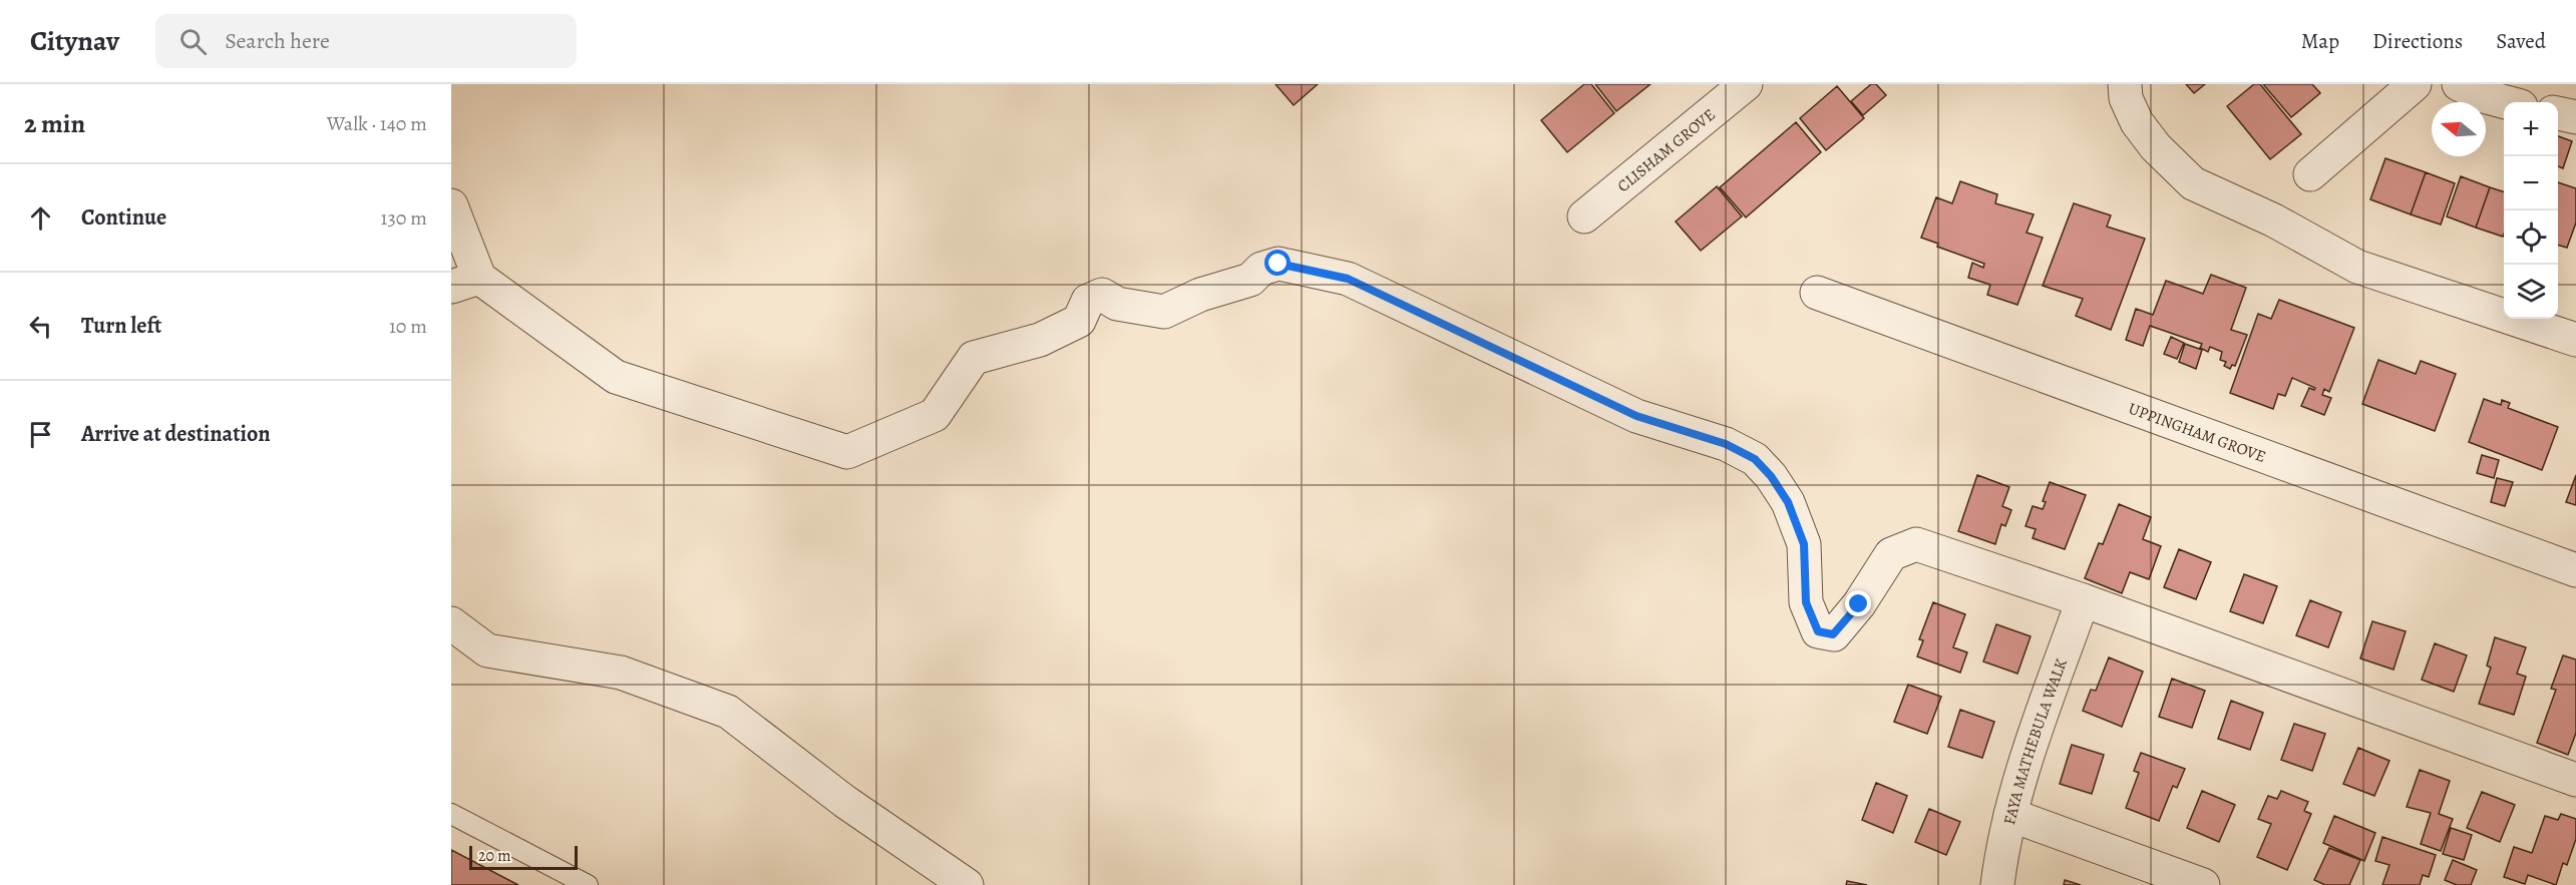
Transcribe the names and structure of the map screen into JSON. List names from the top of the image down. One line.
{"streets":{"street":["CLISHAM GROVE","UPPINGHAM GROVE","FAYA MATHEBULA WALK"]},"scale_bar":"20 m","north":"left","page":{"header":"Citynav","search":"Search here","nav":["Map","Directions","Saved"],"heading":["2 min","Walk · 140 m"],"map_buttons":["+","−"],"list":[["Continue","130 m"],["Turn left","10 m"],"Arrive at destination"],"scale":"20 m"}}
